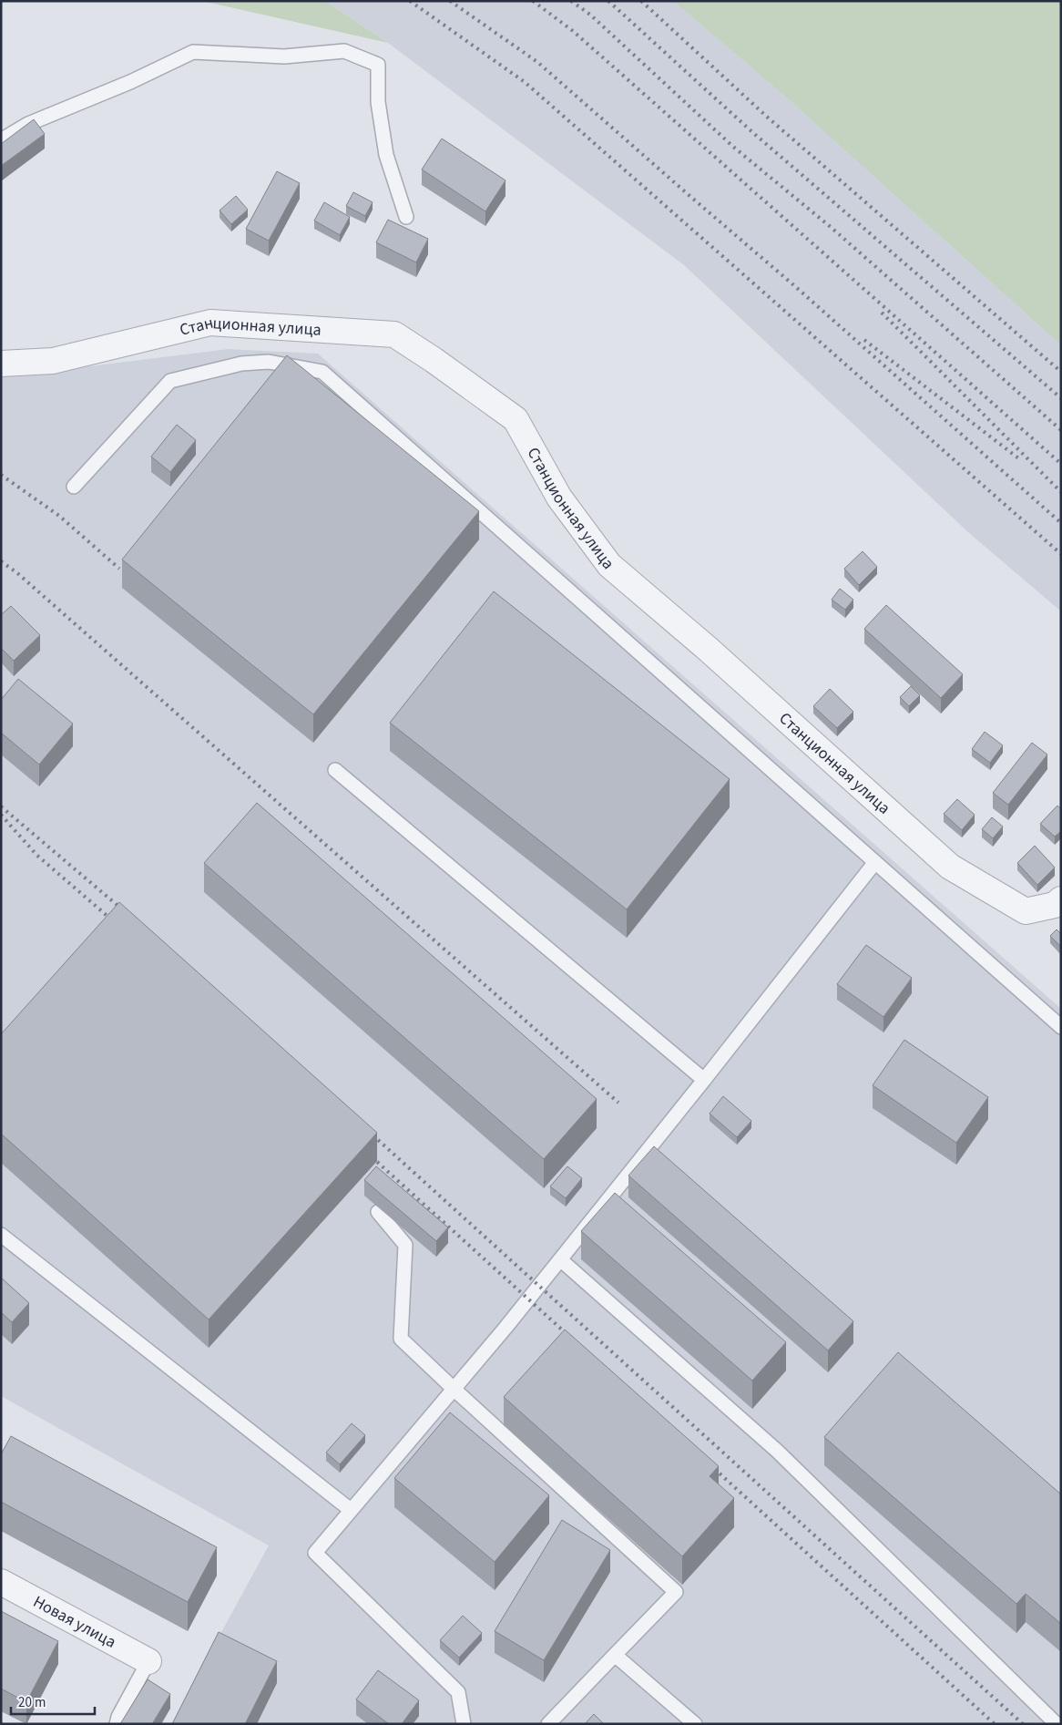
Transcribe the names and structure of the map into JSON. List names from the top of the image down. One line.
{"streets":{"street":["Станционная улица","Новая улица"]},"scale_bar":"20 m"}
